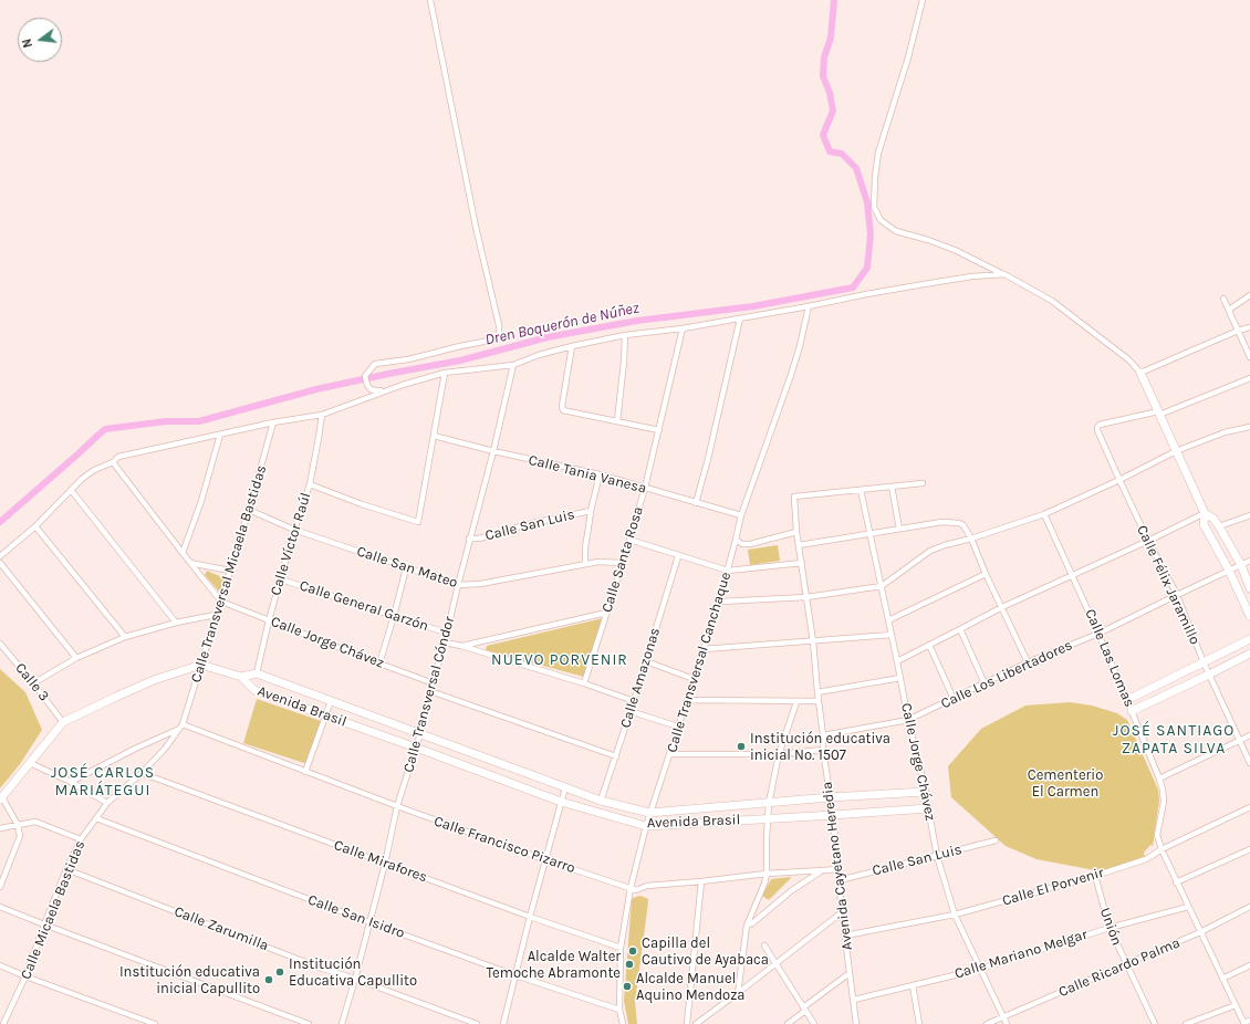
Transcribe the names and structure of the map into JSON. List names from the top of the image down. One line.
{"streets":{"street":["Calle Tania Vanesa","Calle San Luis","Calle Víctor Raúl","Calle Santa Rosa","Calle San Mateo","Calle Transversal Micaela Bastidas","Calle Félix Jaramillo","Calle General Garzón","Calle Jorge Chávez","Calle Las Lomas","Calle Transversal Canchaque","Calle Los Libertadores","Calle Amazonas","Calle 3","Calle Transversal Cóndor","Avenida Brasil","Calle Francisco Pizarro","Calle Mirafores","Avenida Cayetano Heredia","Calle El Porvenir","Calle Micaela Bastidas","Calle San Isidro","Unión","Calle Zarumilla","Calle Mariano Melgar","Calle Ricardo Palma"]},"crossings":[["Calle Tania Vanesa","Calle Santa Rosa"],["Calle Tania Vanesa","Calle Transversal Canchaque"],["Calle Tania Vanesa","Calle Transversal Cóndor"],["Calle San Luis","Calle Jorge Chávez"],["Calle San Luis","Calle Transversal Cóndor"],["Calle San Luis","Avenida Cayetano Heredia"],["Calle Víctor Raúl","Calle San Mateo"],["Calle Víctor Raúl","Calle General Garzón"],["Calle Víctor Raúl","Calle Jorge Chávez"],["Calle Víctor Raúl","Avenida Brasil"],["Calle Santa Rosa","Calle San Mateo"],["Calle Santa Rosa","Calle General Garzón"],["Calle San Mateo","Calle Transversal Micaela Bastidas"],["Calle San Mateo","Calle Transversal Cóndor"],["Calle Transversal Micaela Bastidas","Calle Jorge Chávez"],["Calle Transversal Micaela Bastidas","Calle Francisco Pizarro"],["Calle Transversal Micaela Bastidas","Calle Micaela Bastidas"],["Calle Félix Jaramillo","Calle Los Libertadores"],["Calle General Garzón","Calle Amazonas"],["Calle General Garzón","Calle Transversal Cóndor"],["Calle Jorge Chávez","Calle Los Libertadores"],["Calle Jorge Chávez","Calle Transversal Cóndor"],["Calle Jorge Chávez","Avenida Brasil"],["Calle Jorge Chávez","Avenida Cayetano Heredia"],["Calle Jorge Chávez","Calle El Porvenir"],["Calle Jorge Chávez","Calle Mariano Melgar"],["Calle Jorge Chávez","Calle Ricardo Palma"],["Calle Las Lomas","Calle Los Libertadores"],["Calle Las Lomas","Calle El Porvenir"],["Calle Las Lomas","Calle Mariano Melgar"],["Calle Las Lomas","Calle Ricardo Palma"],["Calle Transversal Canchaque","Avenida Brasil"],["Calle Transversal Canchaque","Calle Francisco Pizarro"],["Calle Transversal Canchaque","Calle Mirafores"],["Calle Transversal Canchaque","Calle San Isidro"],["Calle Los Libertadores","Avenida Cayetano Heredia"],["Calle Amazonas","Avenida Brasil"],["Calle Transversal Cóndor","Avenida Brasil"],["Calle Transversal Cóndor","Calle Francisco Pizarro"],["Calle Transversal Cóndor","Calle Mirafores"],["Calle Transversal Cóndor","Calle San Isidro"],["Calle Transversal Cóndor","Calle Zarumilla"],["Avenida Brasil","Avenida Cayetano Heredia"],["Calle Francisco Pizarro","Avenida Cayetano Heredia"],["Calle Francisco Pizarro","Calle Micaela Bastidas"],["Calle Mirafores","Calle Micaela Bastidas"],["Avenida Cayetano Heredia","Calle El Porvenir"],["Avenida Cayetano Heredia","Calle Mariano Melgar"],["Calle El Porvenir","Unión"],["Calle Micaela Bastidas","Calle San Isidro"],["Calle Micaela Bastidas","Calle Zarumilla"],["Unión","Calle Mariano Melgar"],["Unión","Calle Ricardo Palma"]],"districts":["NUEVO PORVENIR","JOSÉ SANTIAGO ZAPATA SILVA","JOSÉ CARLOS MARIÁTEGUI"],"water":["Dren Boquerón de Núñez"],"parks":["Cementerio El Carmen"],"places":["Institución educativa inicial No. 1507","Capilla del Cautivo de Ayabaca","Alcalde Walter Temoche Abramonte","Institución Educativa Capullito","Institución educativa inicial Capullito","Alcalde Manuel Aquino Mendoza"],"north":"left"}
